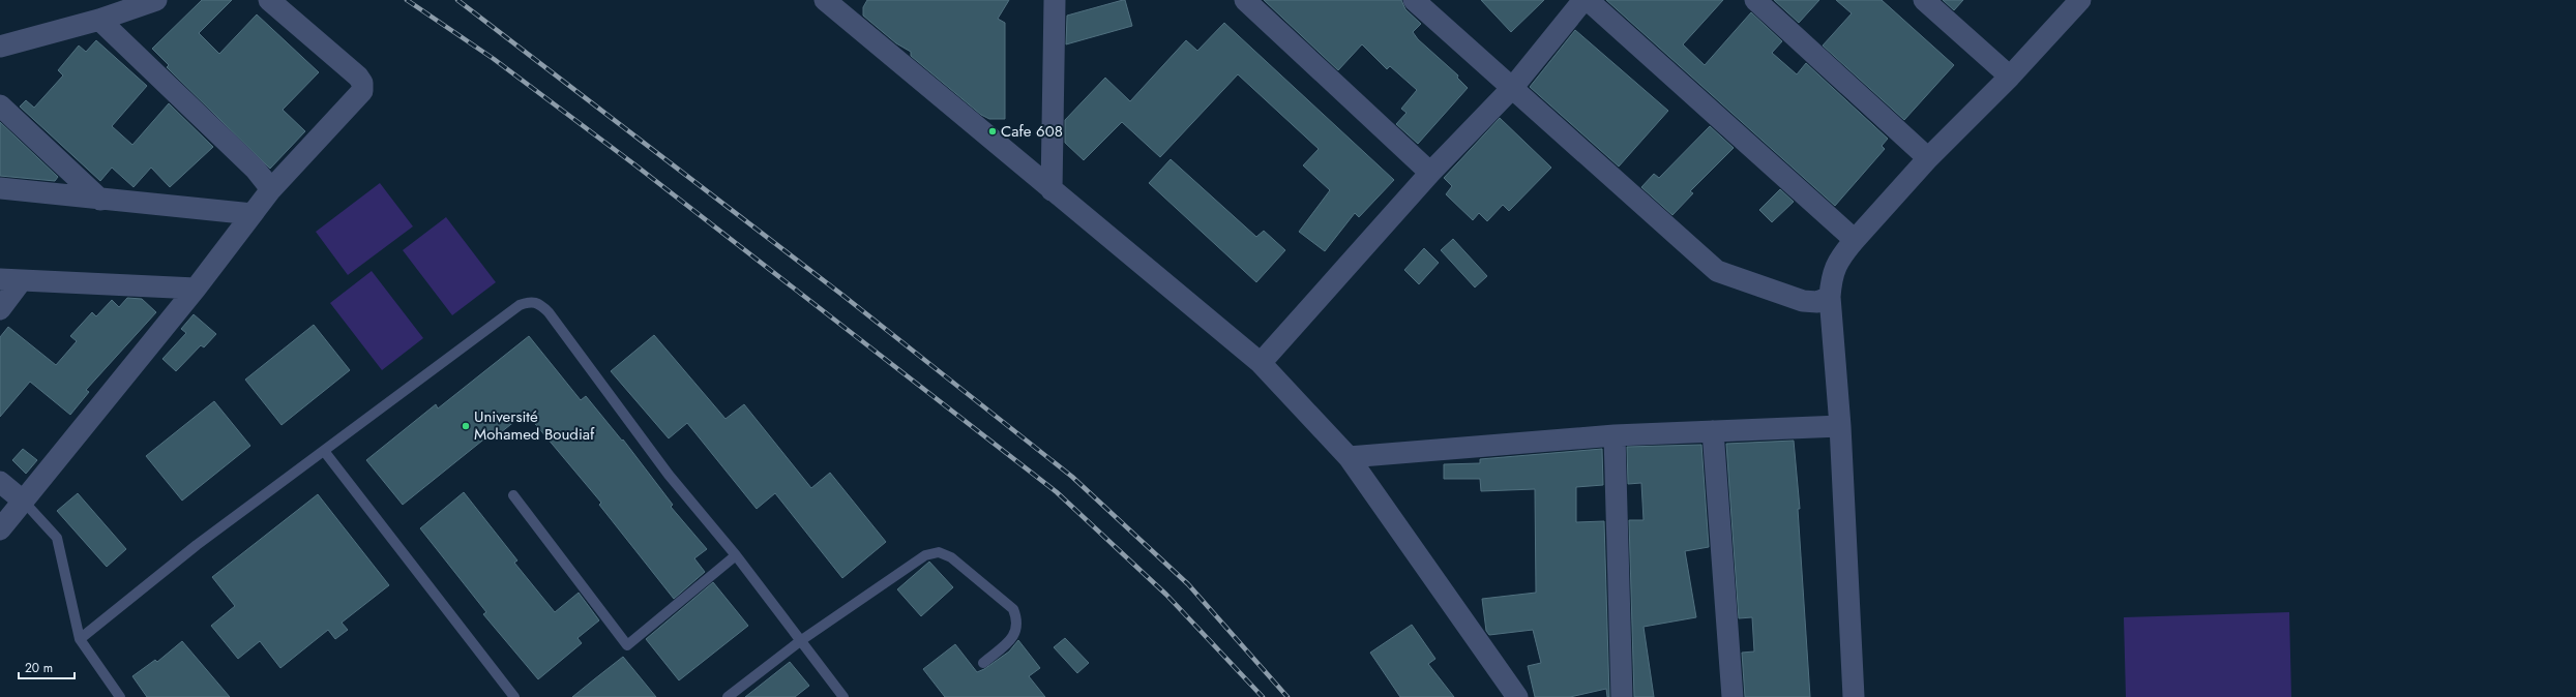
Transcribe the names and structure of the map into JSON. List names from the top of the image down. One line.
{"places":["Cafe 608","Université Mohamed Boudiaf"],"scale_bar":"20 m"}
